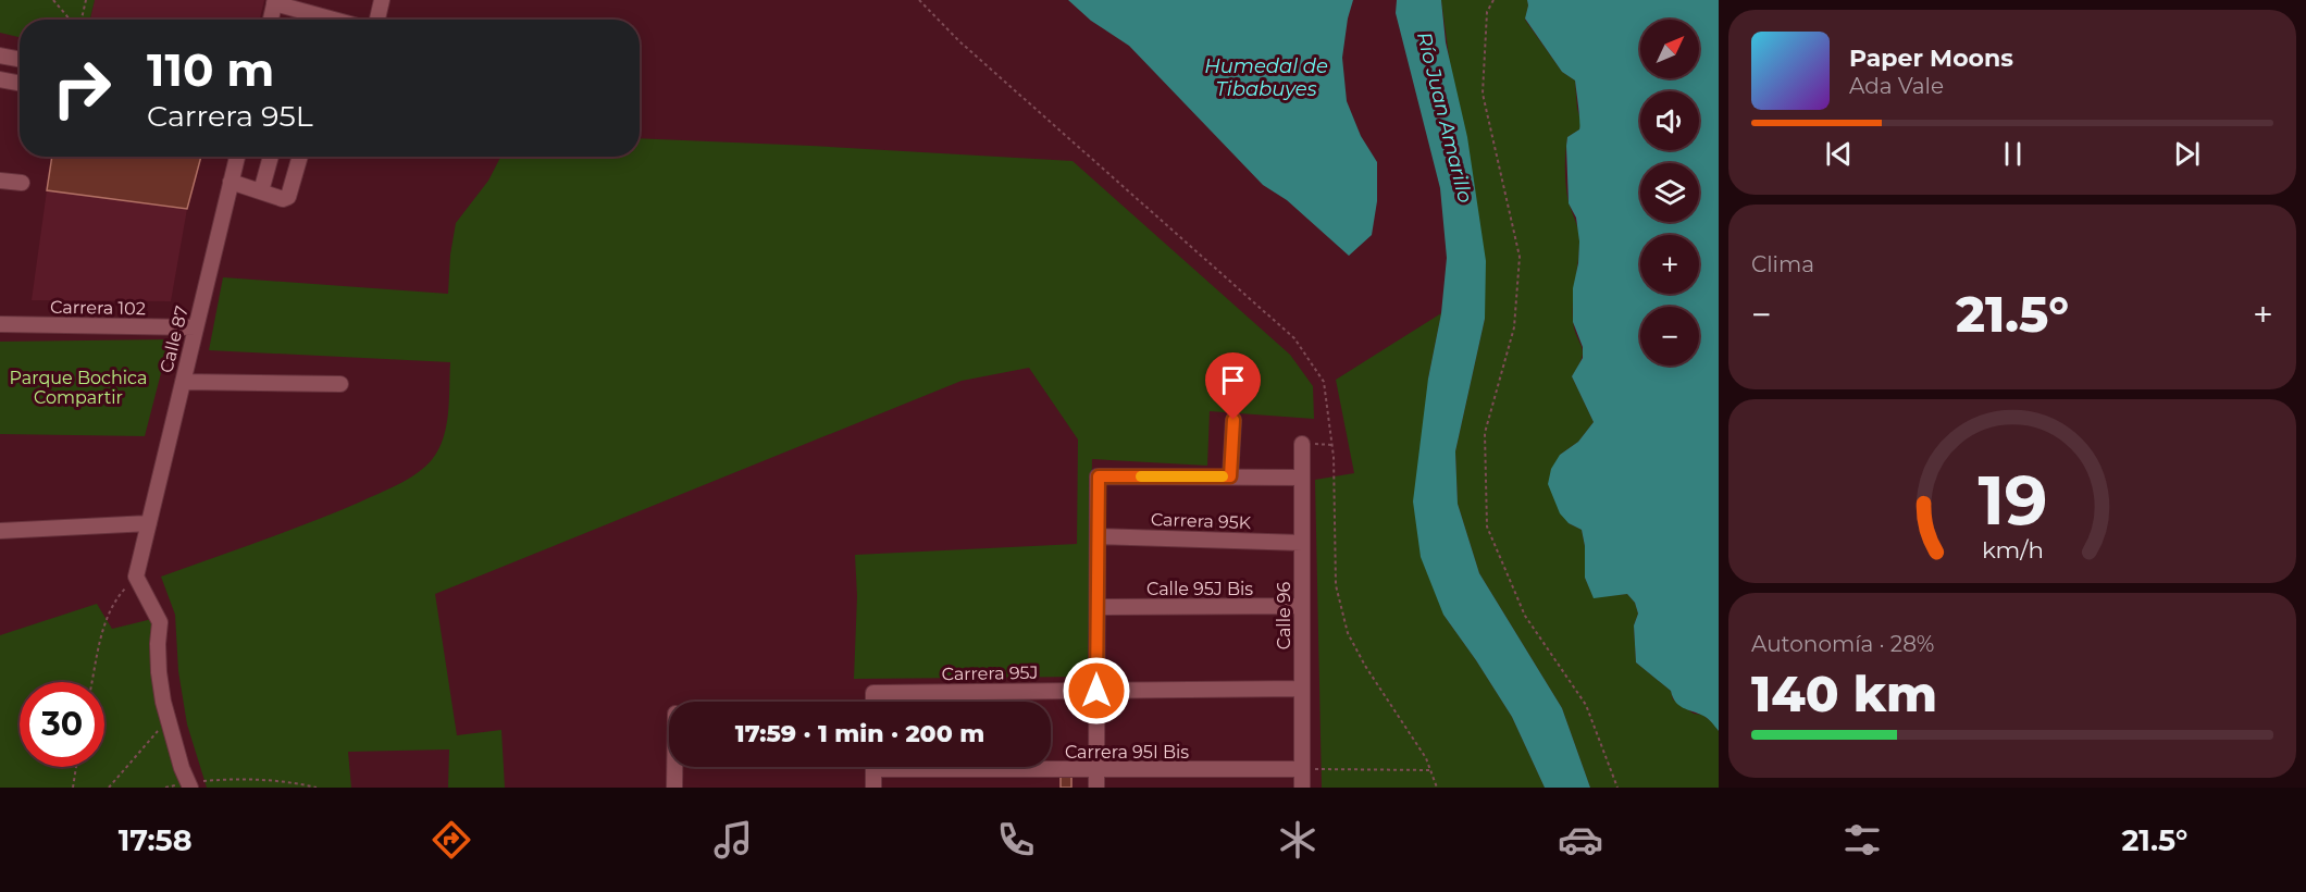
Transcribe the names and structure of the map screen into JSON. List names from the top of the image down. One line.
{"streets":{"street":["Carrera 102","Calle 87","Carrera 95K","Calle 95J Bis","Calle 96","Carrera 95J","Carrera 95I Bis"]},"crossings":[["Carrera 102","Calle 87"],["Carrera 95K","Calle 96"],["Calle 95J Bis","Calle 96"],["Calle 96","Carrera 95J"],["Calle 96","Carrera 95I Bis"]],"water":["Humedal de Tibabuyes","Río Juan Amarillo"],"parks":["Parque Bochica Compartir"],"north":"top right","page":{"map_buttons":["+","−"],"turn":["110 m","Carrera 95L"],"song":["Paper Moons","Ada Vale"],"tile":["Clima",["Autonomía · 28%","140 km"]],"heat":["−","21.5°","+"],"limit":"30","trip":"17:59 · 1 min · 200 m","tabs":["17:58","21.5°"],"gauge":["19","km/h"]}}
